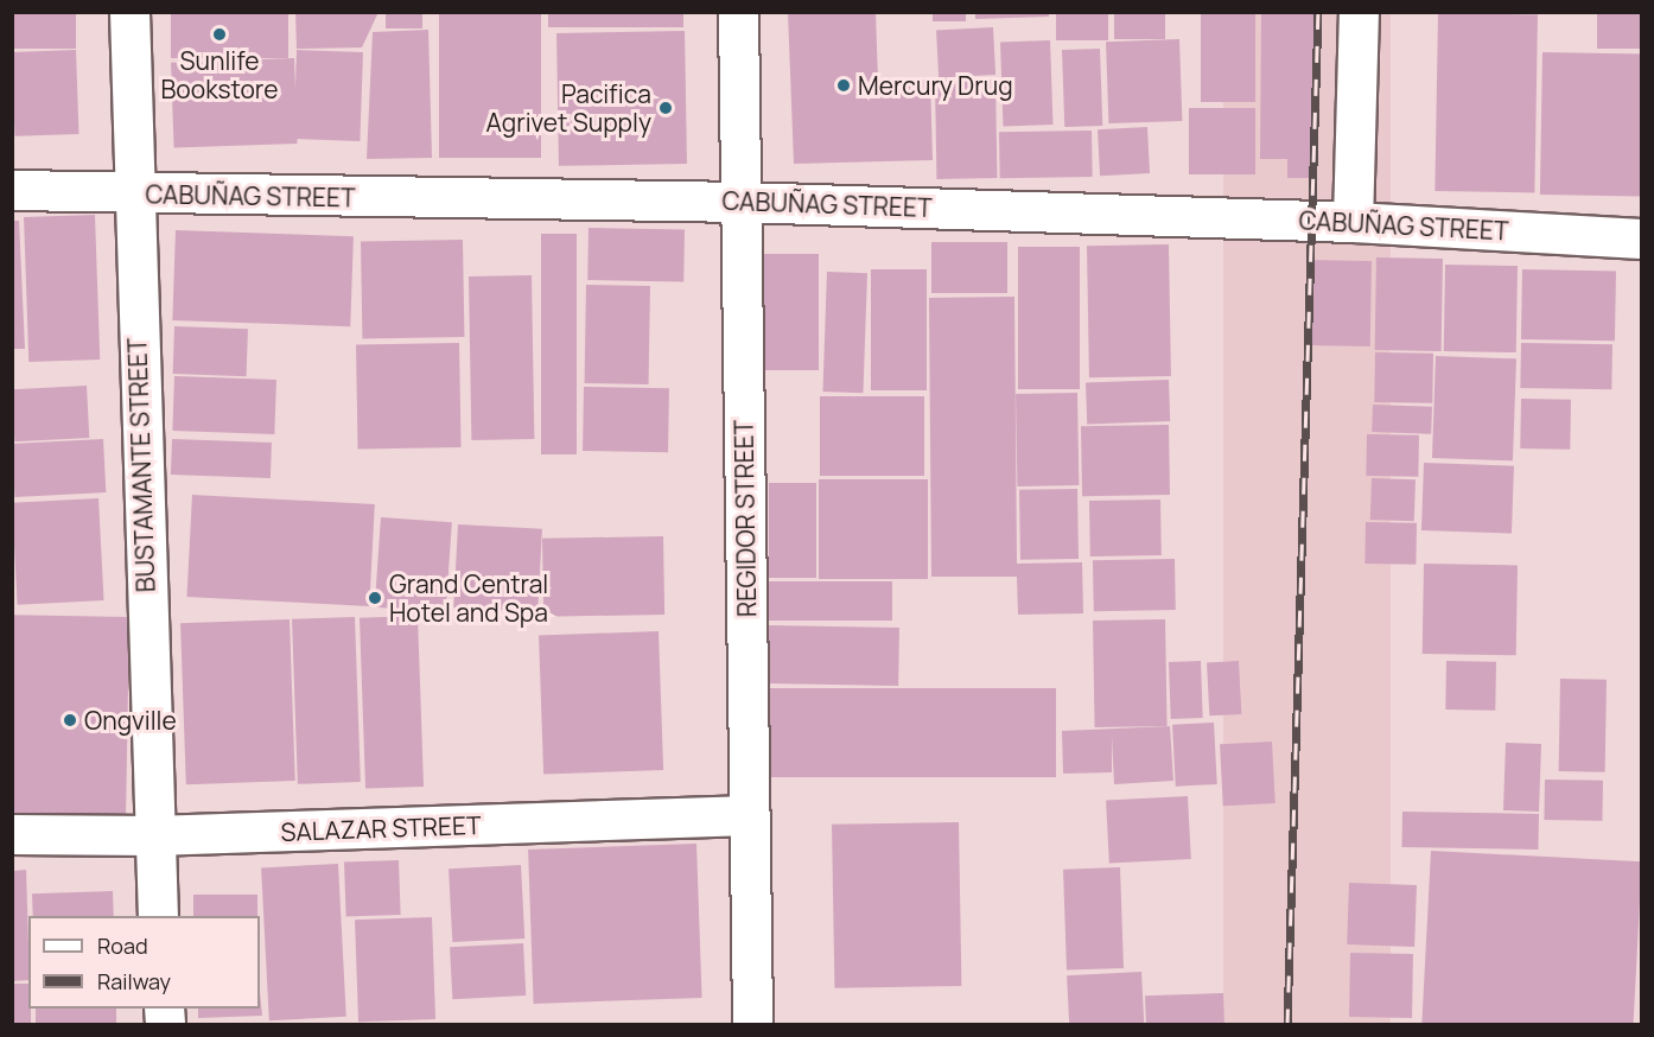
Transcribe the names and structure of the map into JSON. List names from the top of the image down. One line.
{"streets":{"street":["CABUÑAG STREET","BUSTAMANTE STREET","REGIDOR STREET","SALAZAR STREET"]},"crossings":[["CABUÑAG STREET","BUSTAMANTE STREET"],["CABUÑAG STREET","REGIDOR STREET"],["BUSTAMANTE STREET","SALAZAR STREET"],["REGIDOR STREET","SALAZAR STREET"]],"places":["Sunlife Bookstore","Mercury Drug","Pacifica Agrivet Supply","Grand Central Hotel and Spa","Ongville"],"legend":["Road","Railway"]}
